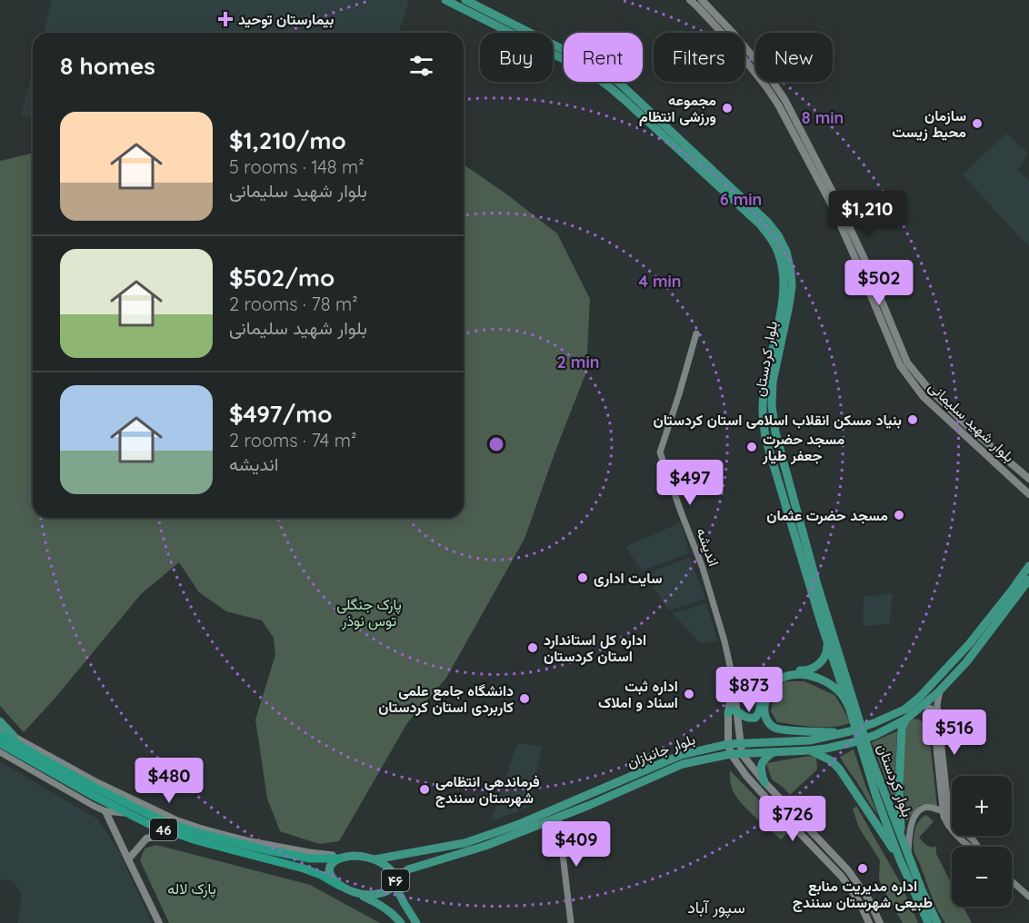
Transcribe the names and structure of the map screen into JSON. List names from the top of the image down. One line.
{"streets":{"highway":["46"],"main road":["بلوار کردستان","بلوار شهید سلیمانی","اندیشه","بلوار جانبازان","۴۶"]},"crossings":[["بلوار کردستان","بلوار جانبازان"],["اندیشه","بلوار جانبازان"],["بلوار جانبازان","46"],["بلوار جانبازان","۴۶"],["46","۴۶"]],"districts":["سپور آباد"],"parks":["پارک جنگلی توس نوذر","پارک لاله"],"places":{"health":["بیمارستان توحید"],"other":["مجموعه ورزشی انتظام","سازمان محیط زیست","بنیاد مسکن انقلاب اسلامی استان کردستان","مسجد حضرت جعفر طیار","مسجد حضرت عثمان","سایت اداری","اداره کل استاندارد استان کردستان","اداره ثبت اسناد و املاک","دانشگاه جامع علمی کاربردی استان کردستان","فرماندهی انتظامی شهرستان سنندج","اداره مدیریت منابع طبیعی شهرستان سنندج"]},"page":{"chip":["Buy","Rent","Filters","New"],"heading":"8 homes","list":[{"name":"$1,210/mo","note":"5 rooms · 148 m² · بلوار شهید سلیمانی"},{"name":"$502/mo","note":"2 rooms · 78 m² · بلوار شهید سلیمانی"},{"name":"$497/mo","note":"2 rooms · 74 m² · اندیشه"}],"price":["$1,210","$502","$497","$873","$516","$480","$726","$409"],"map_buttons":["+","−"]},"rings":["8 min","6 min","4 min","2 min"]}
